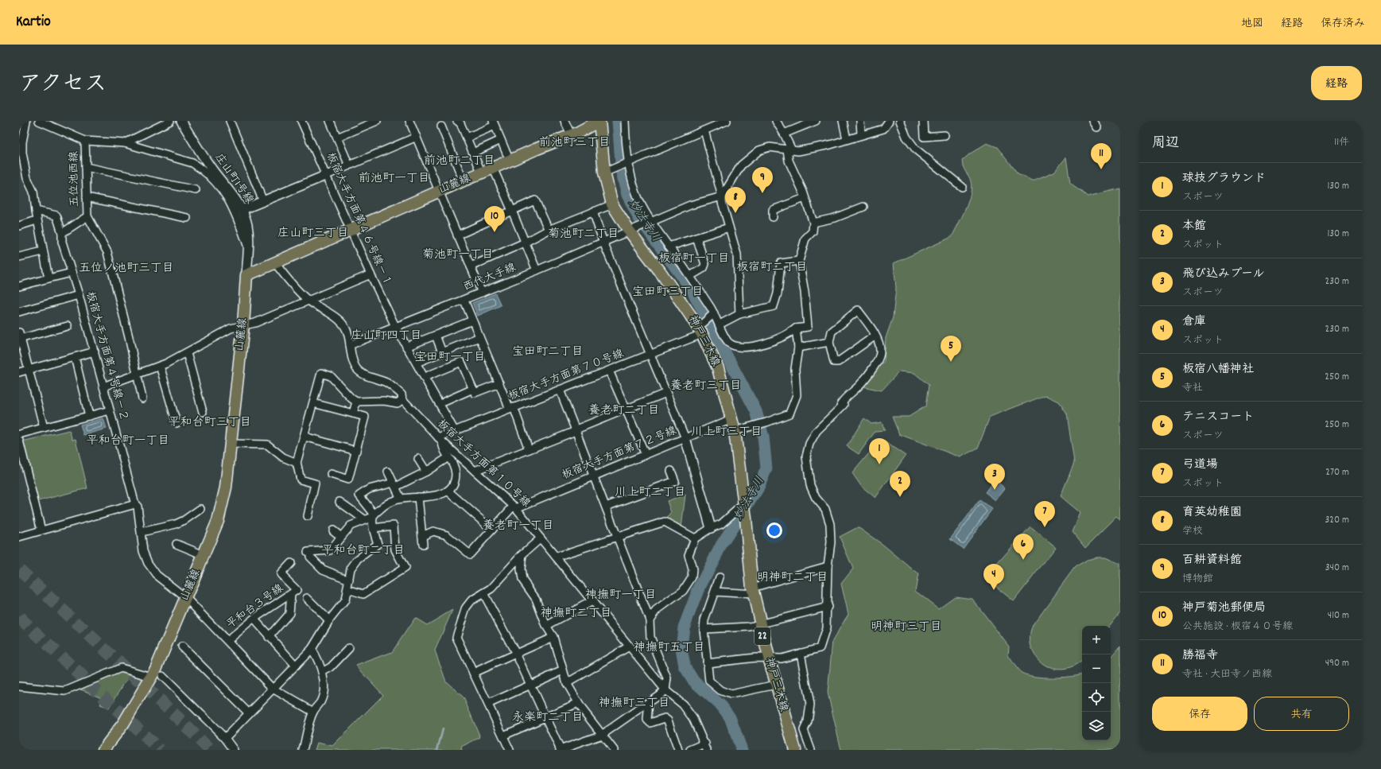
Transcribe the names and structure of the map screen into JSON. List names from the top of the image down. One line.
{"streets":{"main road":["山麓線","神戸三木線","22"],"street":["五位池西線","庄山町1号線","板宿大手方面第４６号線－１","西代大手線","板宿大手方面第４号線－２","板宿大手方面第７０号線","板宿大手方面第７２号線","板宿大手方面第１０号線","平和台３号線"]},"crossings":[["庄山町1号線","山麓線"],["山麓線","板宿大手方面第４６号線－１"],["山麓線","神戸三木線"],["山麓線","板宿大手方面第４号線－２"],["山麓線","板宿大手方面第１０号線"],["板宿大手方面第４６号線－１","西代大手線"],["板宿大手方面第４６号線－１","板宿大手方面第７０号線"],["西代大手線","神戸三木線"],["西代大手線","板宿大手方面第１０号線"],["神戸三木線","板宿大手方面第７０号線"],["神戸三木線","板宿大手方面第７２号線"],["板宿大手方面第４号線－２","平和台３号線"],["板宿大手方面第７０号線","板宿大手方面第１０号線"],["板宿大手方面第７２号線","板宿大手方面第１０号線"]],"districts":["前池町三丁目","前池町二丁目","前池町一丁目","庄山町三丁目","菊池町二丁目","菊池町一丁目","板宿町一丁目","板宿町二丁目","五位ノ池町三丁目","宝田町三丁目","庄山町四丁目","宝田町二丁目","宝田町一丁目","養老町三丁目","養老町二丁目","平和台町三丁目","川上町三丁目","平和台町一丁目","川上町二丁目","養老町一丁目","平和台町二丁目","明神町二丁目","神撫町一丁目","神撫町二丁目","明神町三丁目","神撫町五丁目","神撫町三丁目","永楽町二丁目"],"water":["妙法寺川"],"page":{"header":"Kartio","nav":["地図","経路","保存済み"],"title":"アクセス","buttons":["経路",["保存","共有"]],"heading":["周辺","11件"],"pins":["11","9","8","10","5","1","3","2","7","6","4"],"list":[{"mark":"1","name":"球技グラウンド","note":"スポーツ","value":"130 m"},{"mark":"2","name":"本館","note":"スポット","value":"130 m"},{"mark":"3","name":"飛び込みプール","note":"スポーツ","value":"230 m"},{"mark":"4","name":"倉庫","note":"スポット","value":"230 m"},{"mark":"5","name":"板宿八幡神社","note":"寺社","value":"250 m"},{"mark":"6","name":"テニスコート","note":"スポーツ","value":"250 m"},{"mark":"7","name":"弓道場","note":"スポット","value":"270 m"},{"mark":"8","name":"育英幼稚園","note":"学校","value":"320 m"},{"mark":"9","name":"百耕資料館","note":"博物館","value":"340 m"},{"mark":"10","name":"神戸菊池郵便局","note":"公共施設 · 板宿４０号線","value":"410 m"},{"mark":"11","name":"勝福寺","note":"寺社 · 大田寺ノ西線","value":"490 m"}],"map_buttons":["+","−"]}}
